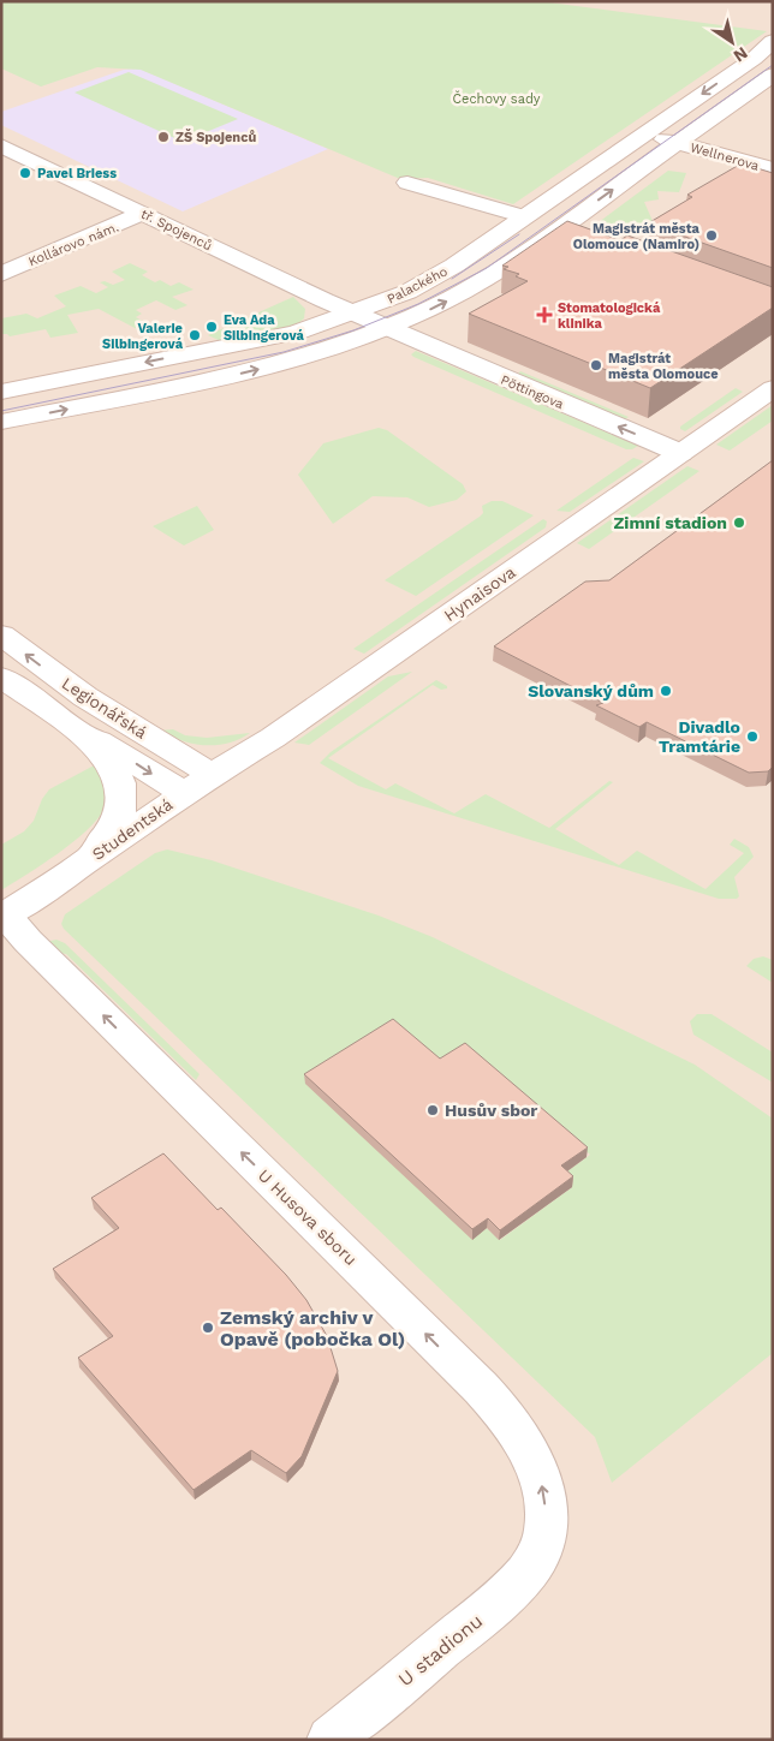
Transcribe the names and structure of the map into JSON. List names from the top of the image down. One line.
{"streets":{"street":["Wellnerova","tř. Spojenců","Kollárovo nám.","Palackého","Pöttingova","Hynaisova","Legionářská","Studentská","U Husova sboru","U stadionu"]},"crossings":[["Wellnerova","Palackého"],["tř. Spojenců","Kollárovo nám."],["tř. Spojenců","Palackého"],["tř. Spojenců","Pöttingova"],["Palackého","Pöttingova"],["Pöttingova","Hynaisova"],["Hynaisova","Legionářská"],["Hynaisova","Studentská"],["Legionářská","Studentská"],["Studentská","U Husova sboru"],["U Husova sboru","U stadionu"]],"one_way":["U Husova sboru"],"parks":["Čechovy sady"],"places":{"other":["ZŠ Spojenců","Pavel Briess","Magistrát města Olomouce (Namiro)","Eva Ada Silbingerová","Valerie Silbingerová","Magistrát města Olomouce","Zimní stadion","Slovanský dům","Divadlo Tramtárie","Husův sbor","Zemský archiv v Opavě (pobočka Ol)"],"health":["Stomatologická klinika"]},"north":"bottom right"}
